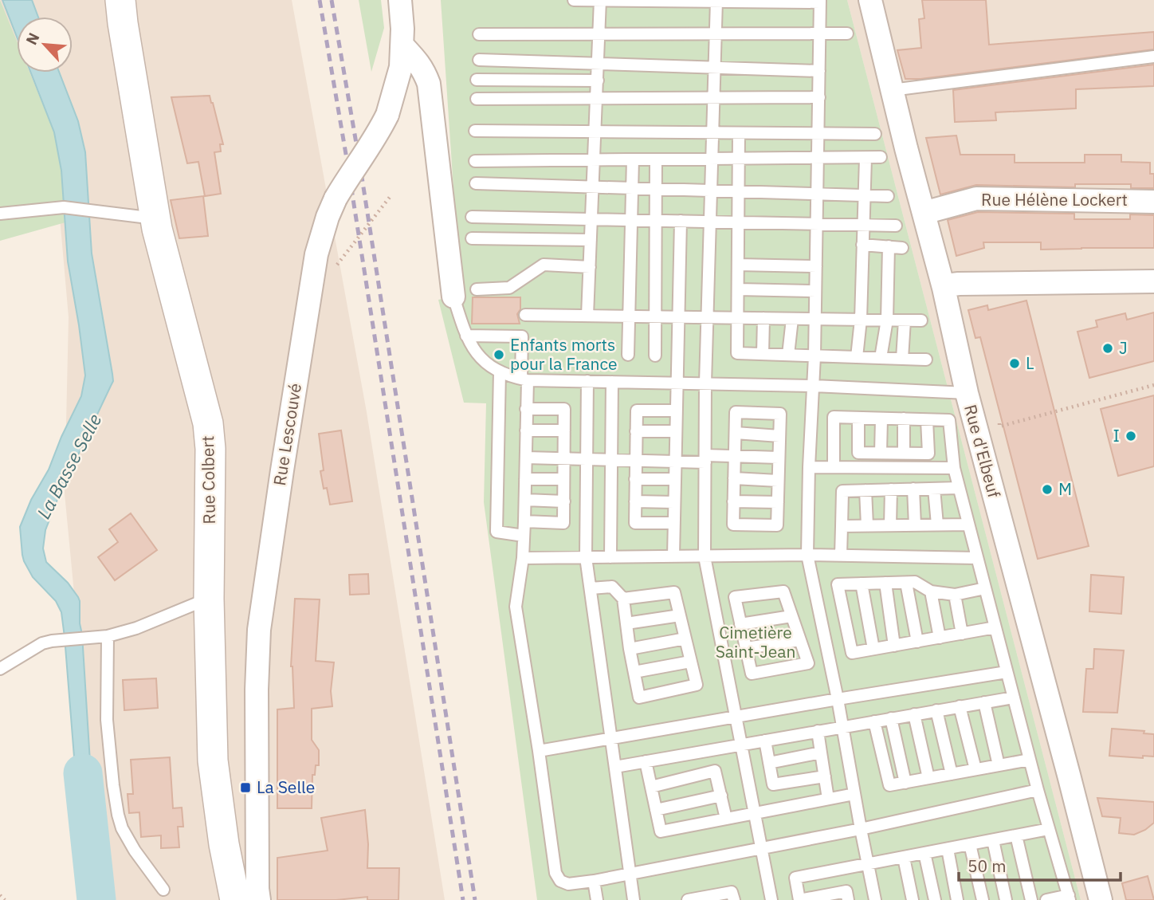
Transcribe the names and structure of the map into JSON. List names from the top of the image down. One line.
{"streets":{"street":["Rue Hélène Lockert","Rue Lescouvé","Rue d'Elbeuf","Rue Colbert"]},"crossings":[["Rue Hélène Lockert","Rue d'Elbeuf"],["Rue Lescouvé","Rue Colbert"]],"water":["La Basse Selle"],"parks":["Cimetière Saint-Jean"],"places":{"other":["J","Enfants morts pour la France","L","I","M"],"transit":["La Selle"]},"scale_bar":"50 m","north":"top left"}
